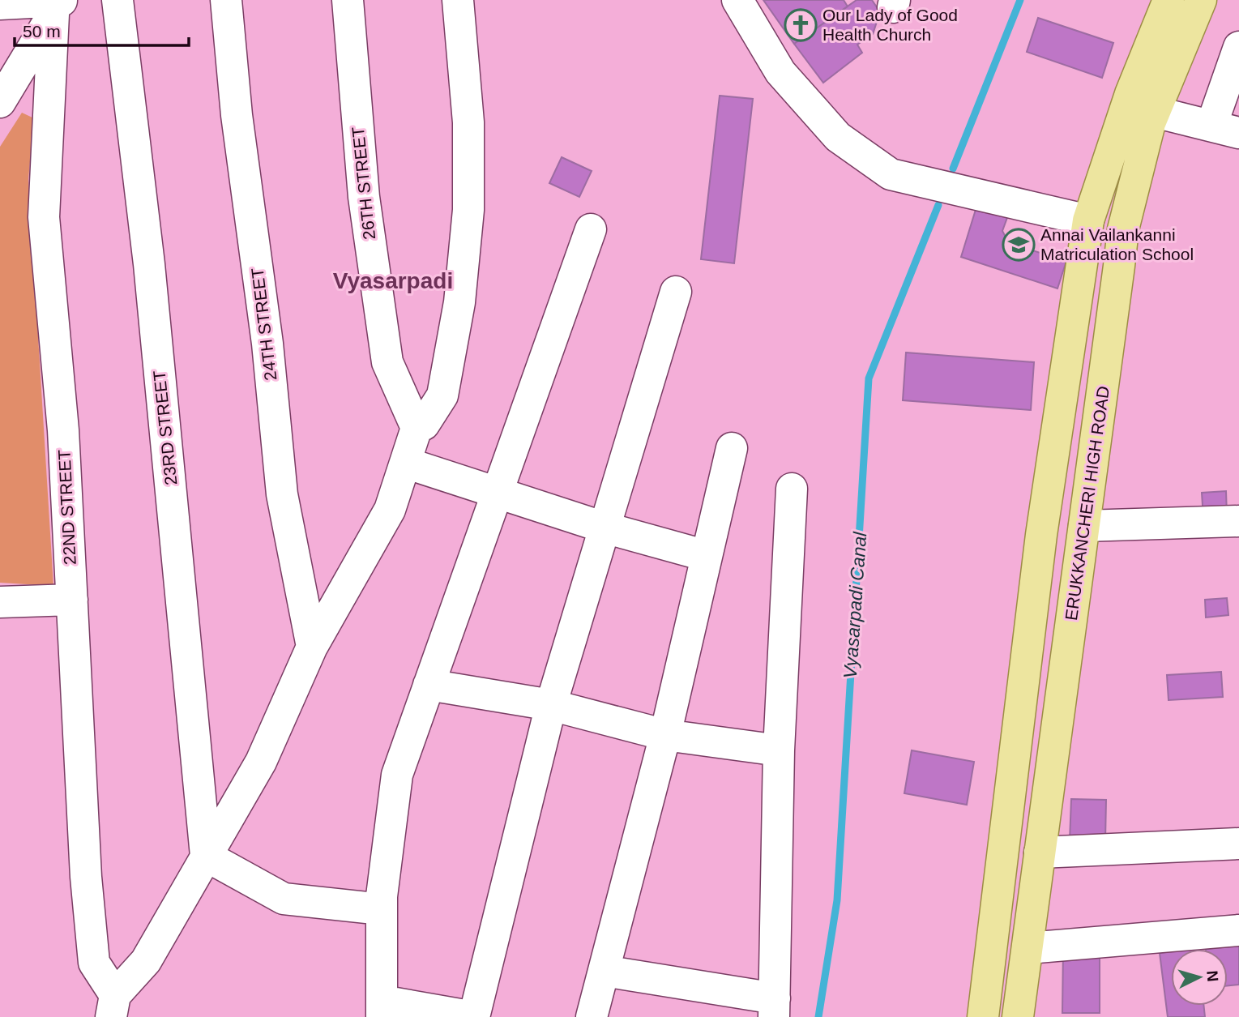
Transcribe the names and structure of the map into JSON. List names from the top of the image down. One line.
{"streets":{"main road":["ERUKKANCHERI HIGH ROAD"],"street":["26TH STREET","24TH STREET","23RD STREET","22ND STREET"]},"districts":["Vyasarpadi"],"water":["Vyasarpadi Canal"],"places":{"church":["Our Lady of Good Health Church"],"school or university":["Annai Vailankanni Matriculation School"]},"scale_bar":"50 m","north":"right"}
